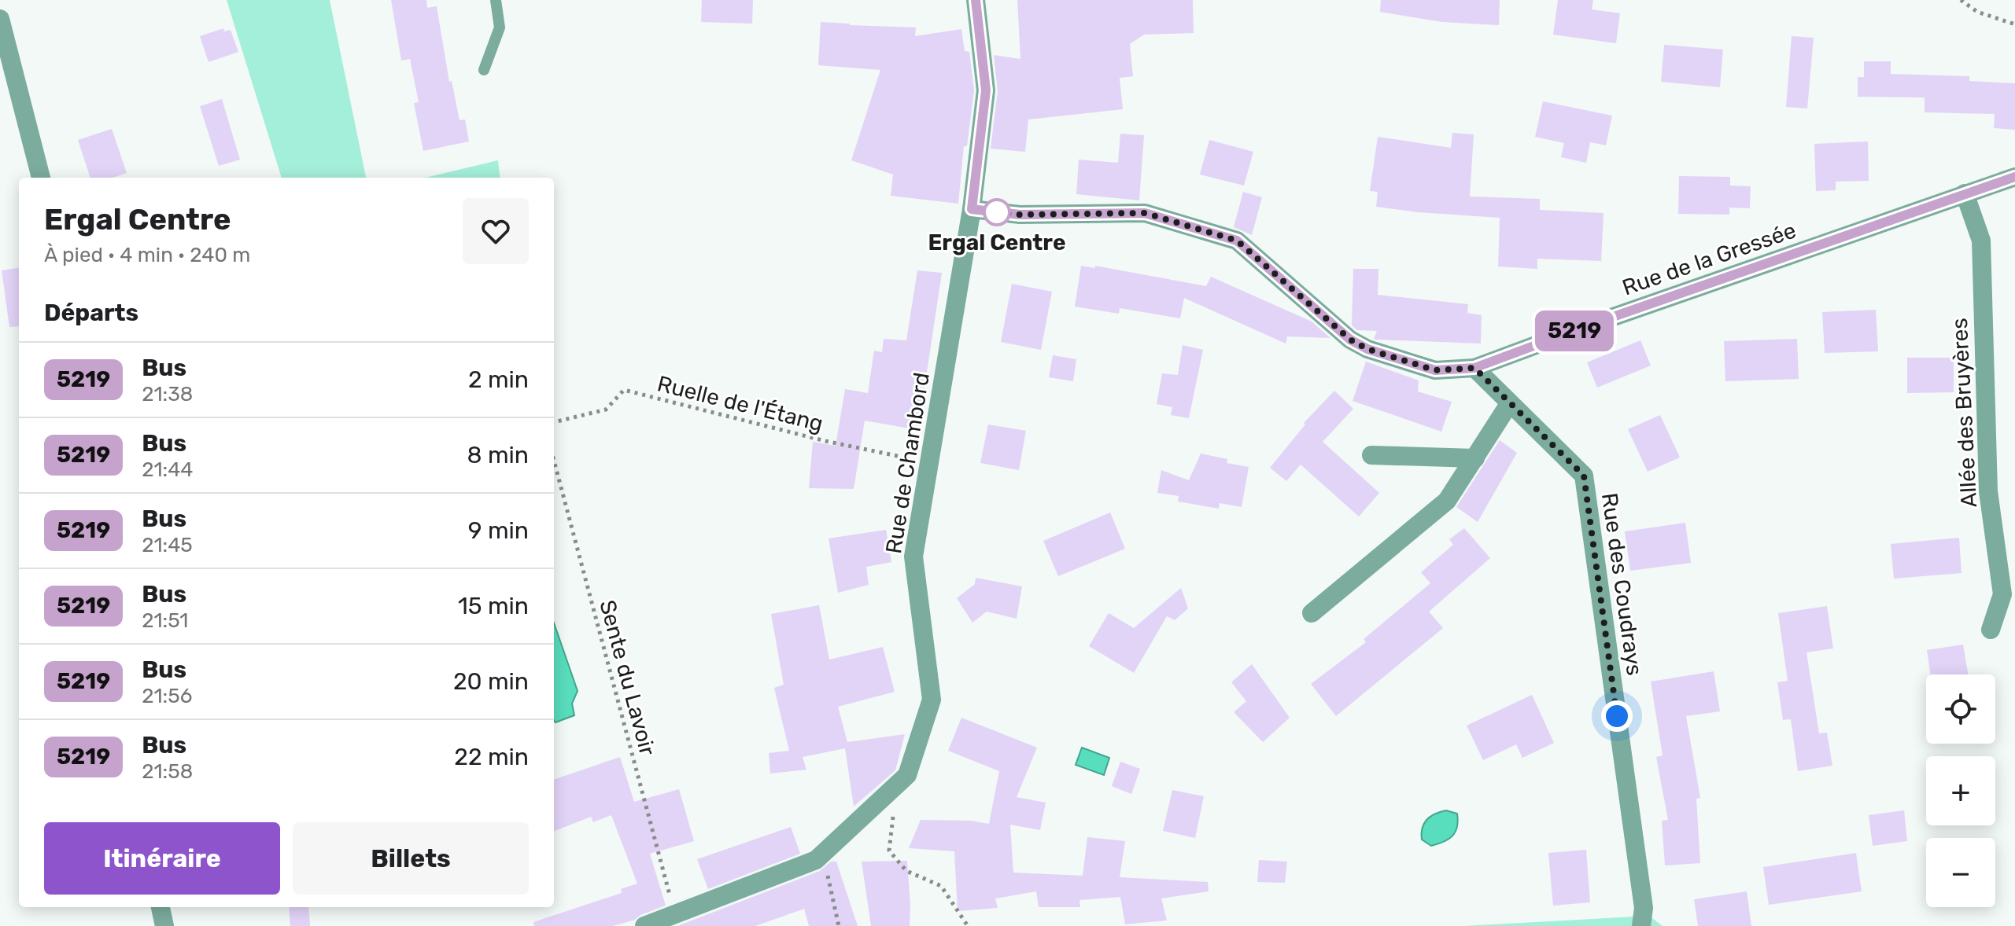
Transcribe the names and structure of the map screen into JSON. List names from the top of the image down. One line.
{"streets":{"street":["Rue de la Gressée","Allée des Bruyères","Rue de Chambord","Rue des Coudrays"],"path":["Ruelle de l'Étang","Sente du Lavoir"]},"crossings":[["Rue de la Gressée","Allée des Bruyères"],["Rue de la Gressée","Rue de Chambord"],["Rue de la Gressée","Rue des Coudrays"],["Ruelle de l'Étang","Rue de Chambord"],["Rue de Chambord","Sente du Lavoir"]],"places":["Ergal Centre"],"lines":["bus line 5219"],"page":{"on_map":"5219","heading":[["Ergal Centre","À pied · 4 min · 240 m"],"Départs"],"list":[{"mark":"5219","name":"Bus","note":"21:38","value":"2 min"},{"mark":"5219","name":"Bus","note":"21:44","value":"8 min"},{"mark":"5219","name":"Bus","note":"21:45","value":"9 min"},{"mark":"5219","name":"Bus","note":"21:51","value":"15 min"},{"mark":"5219","name":"Bus","note":"21:56","value":"20 min"},{"mark":"5219","name":"Bus","note":"21:58","value":"22 min"}],"map_buttons":["+","−"],"buttons":["Itinéraire","Billets"]}}
